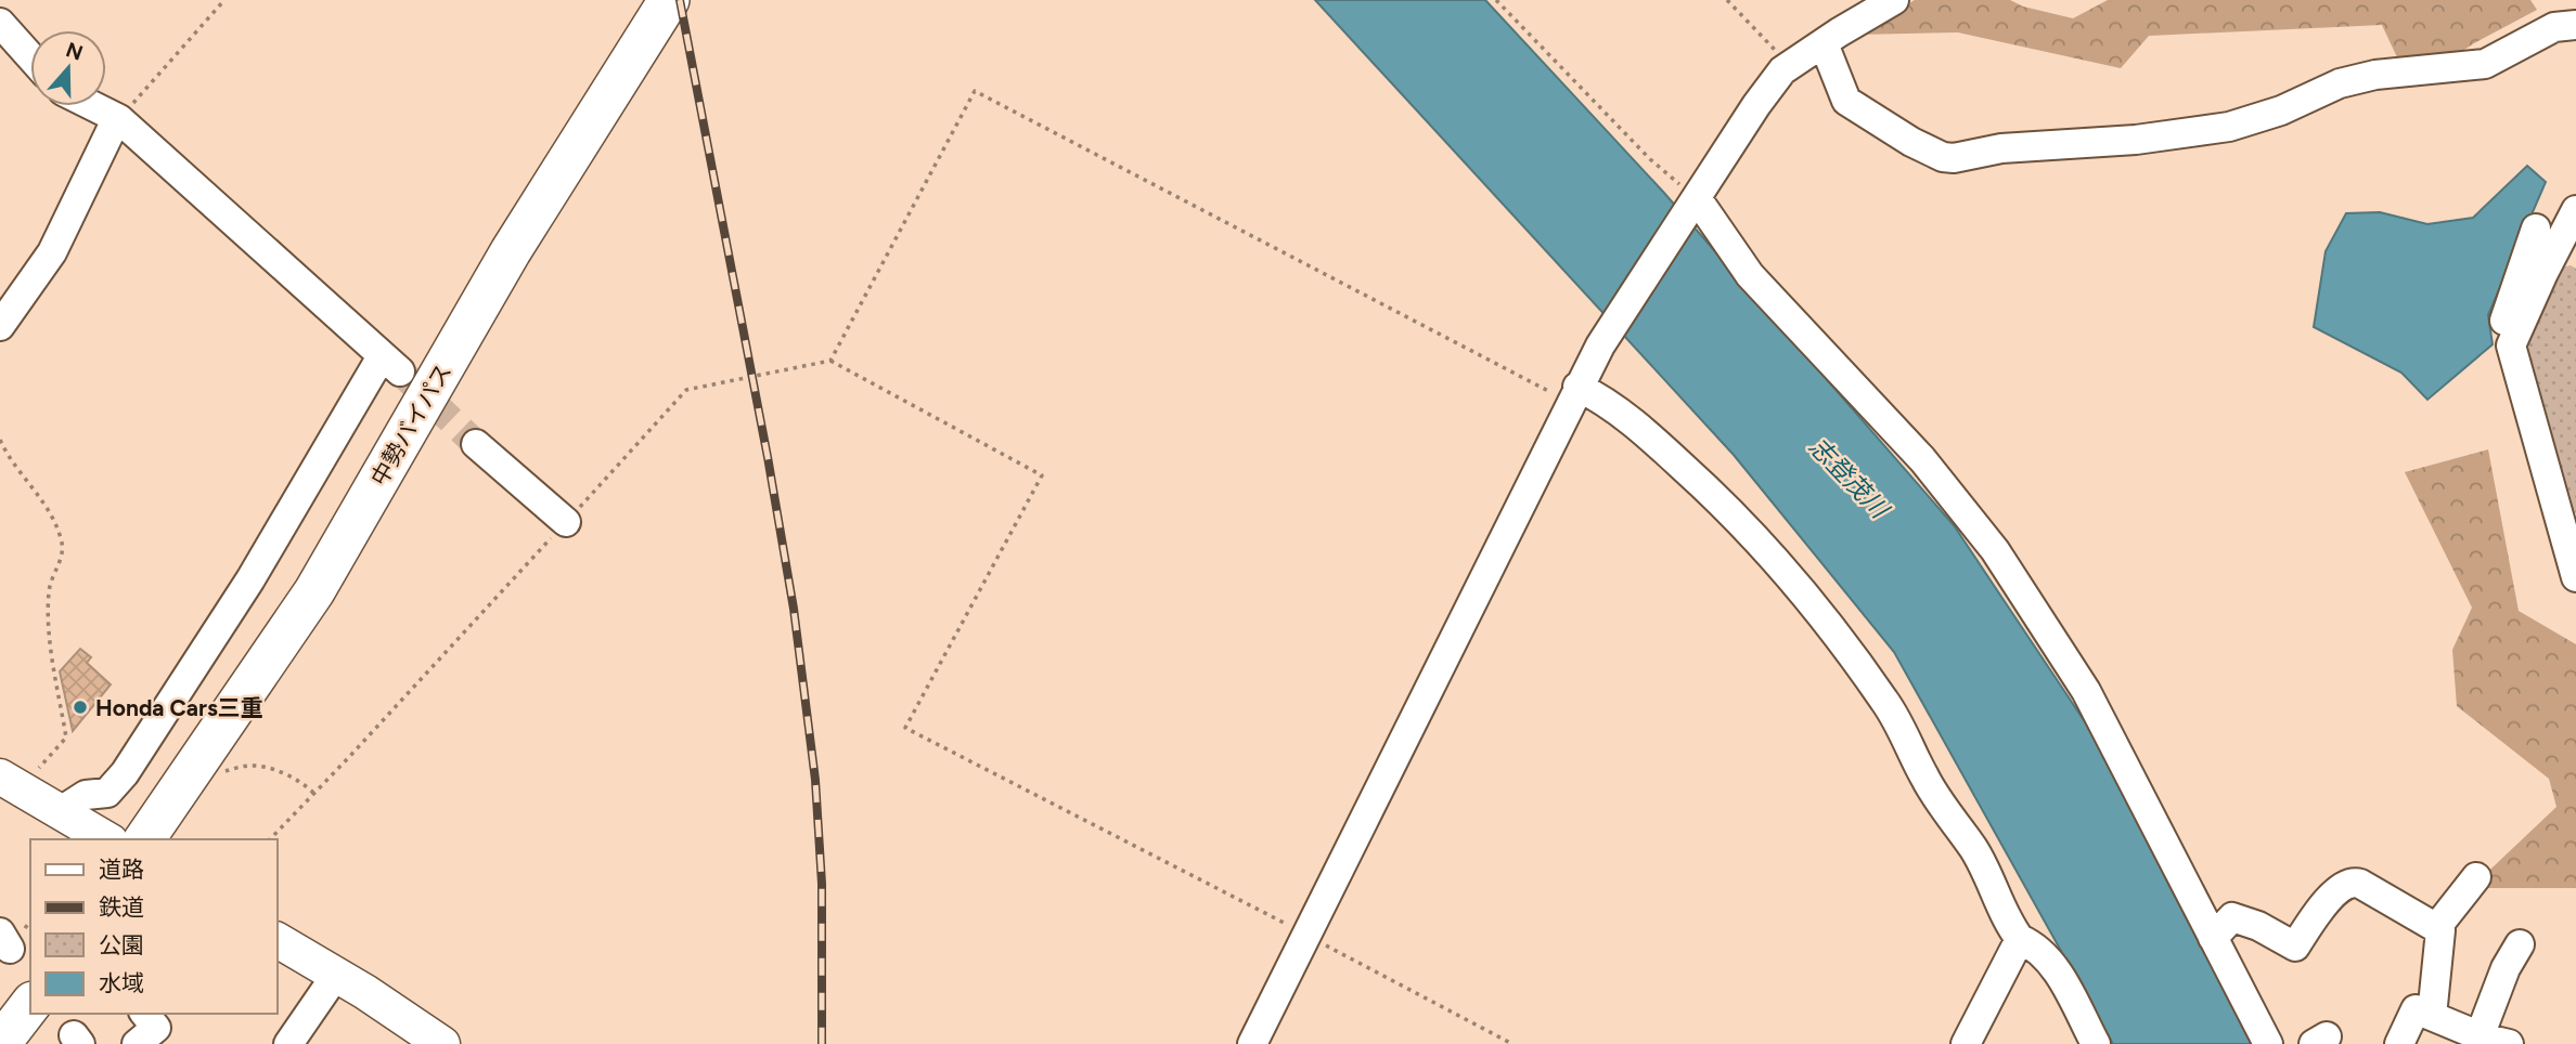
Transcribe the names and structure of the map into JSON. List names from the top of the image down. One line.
{"streets":{"highway":["中勢バイパス"]},"water":["志登茂川"],"places":["Honda Cars三重"],"legend":["道路","鉄道","公園","水域"],"north":"top"}
